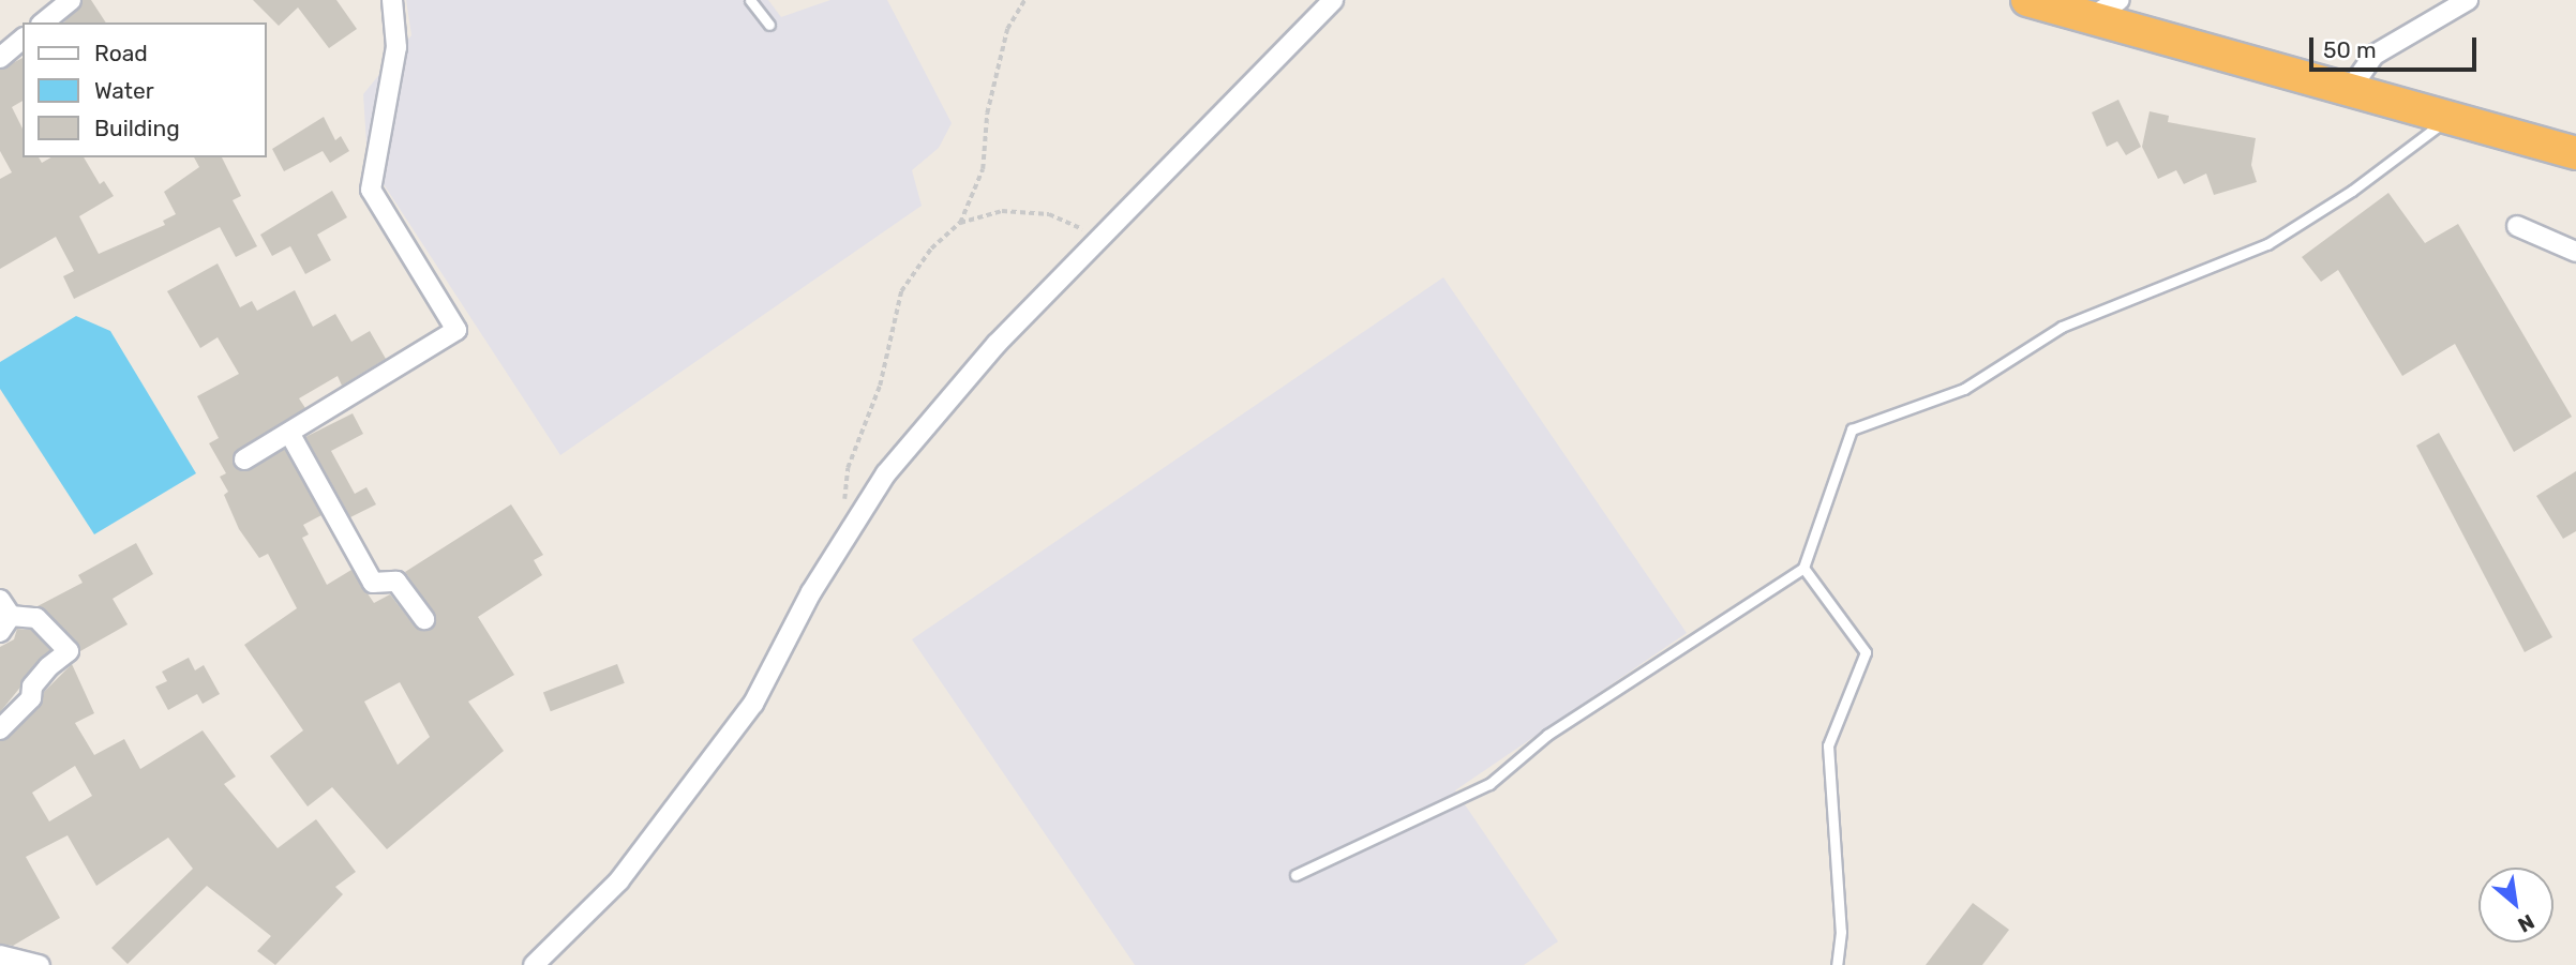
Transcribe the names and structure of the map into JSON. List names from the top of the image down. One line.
{"legend":["Road","Water","Building"],"scale_bar":"50 m","north":"bottom right"}
